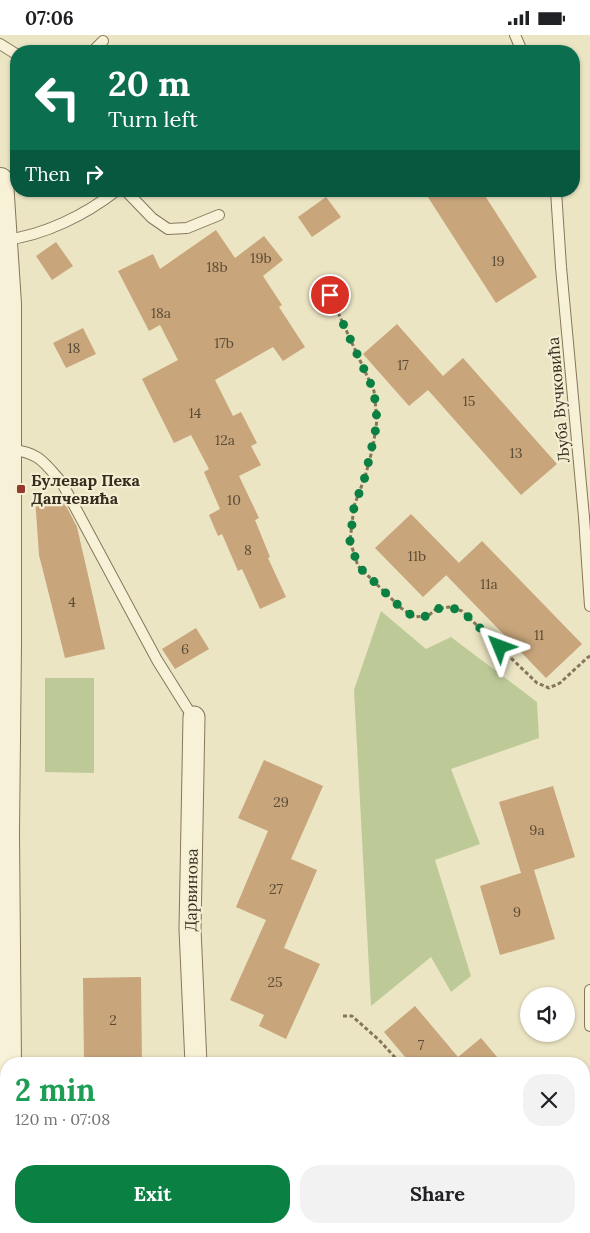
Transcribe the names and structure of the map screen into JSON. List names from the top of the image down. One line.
{"streets":{"street":["Дарвинова"],"lane":["Љуба Вучковића"]},"places":{"transit":["Булевар Пека Дапчевића"]},"house_numbers":["19b","19","18b","18a","17b","18","17","15","14","12a","13","10","8","11b","11a","4","11","6","29","9a","27","9","25","2","7"],"page":{"status":"07:06","turn":["20 m","Turn left"],"then":"Then","heading":["2 min","120 m · 07:08"],"buttons":["Exit","Share"]}}
